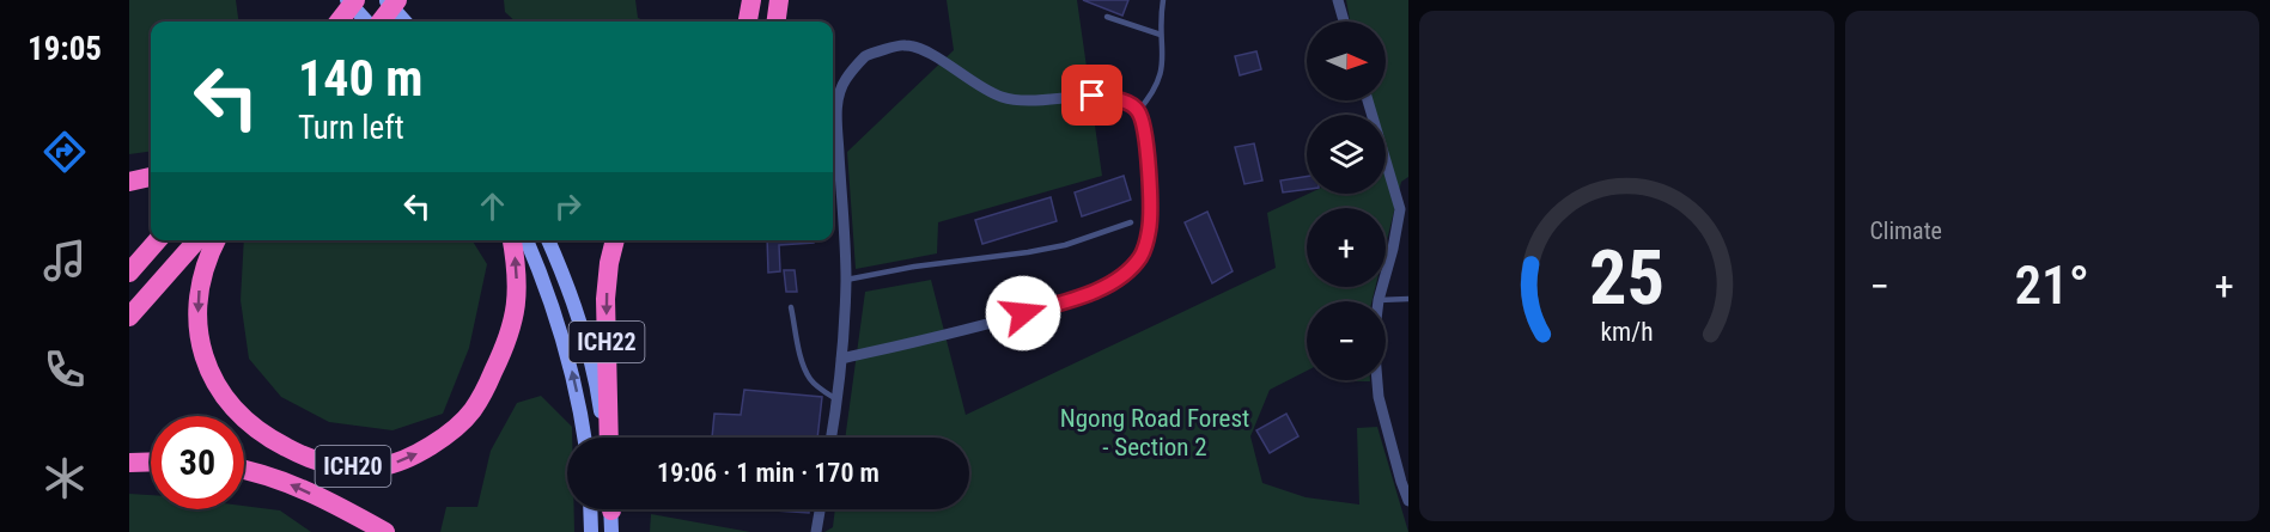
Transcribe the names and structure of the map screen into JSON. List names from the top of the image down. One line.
{"streets":{"highway":["ICH22","ICH20"]},"parks":["Ngong Road Forest - Section 2"],"north":"right","page":{"tabs":"19:05","tile":"Climate","map_buttons":["+","−"],"turn":["140 m","Turn left"],"heat":["−","21°","+"],"limit":"30","trip":"19:06 · 1 min · 170 m","gauge":["25","km/h"]}}
